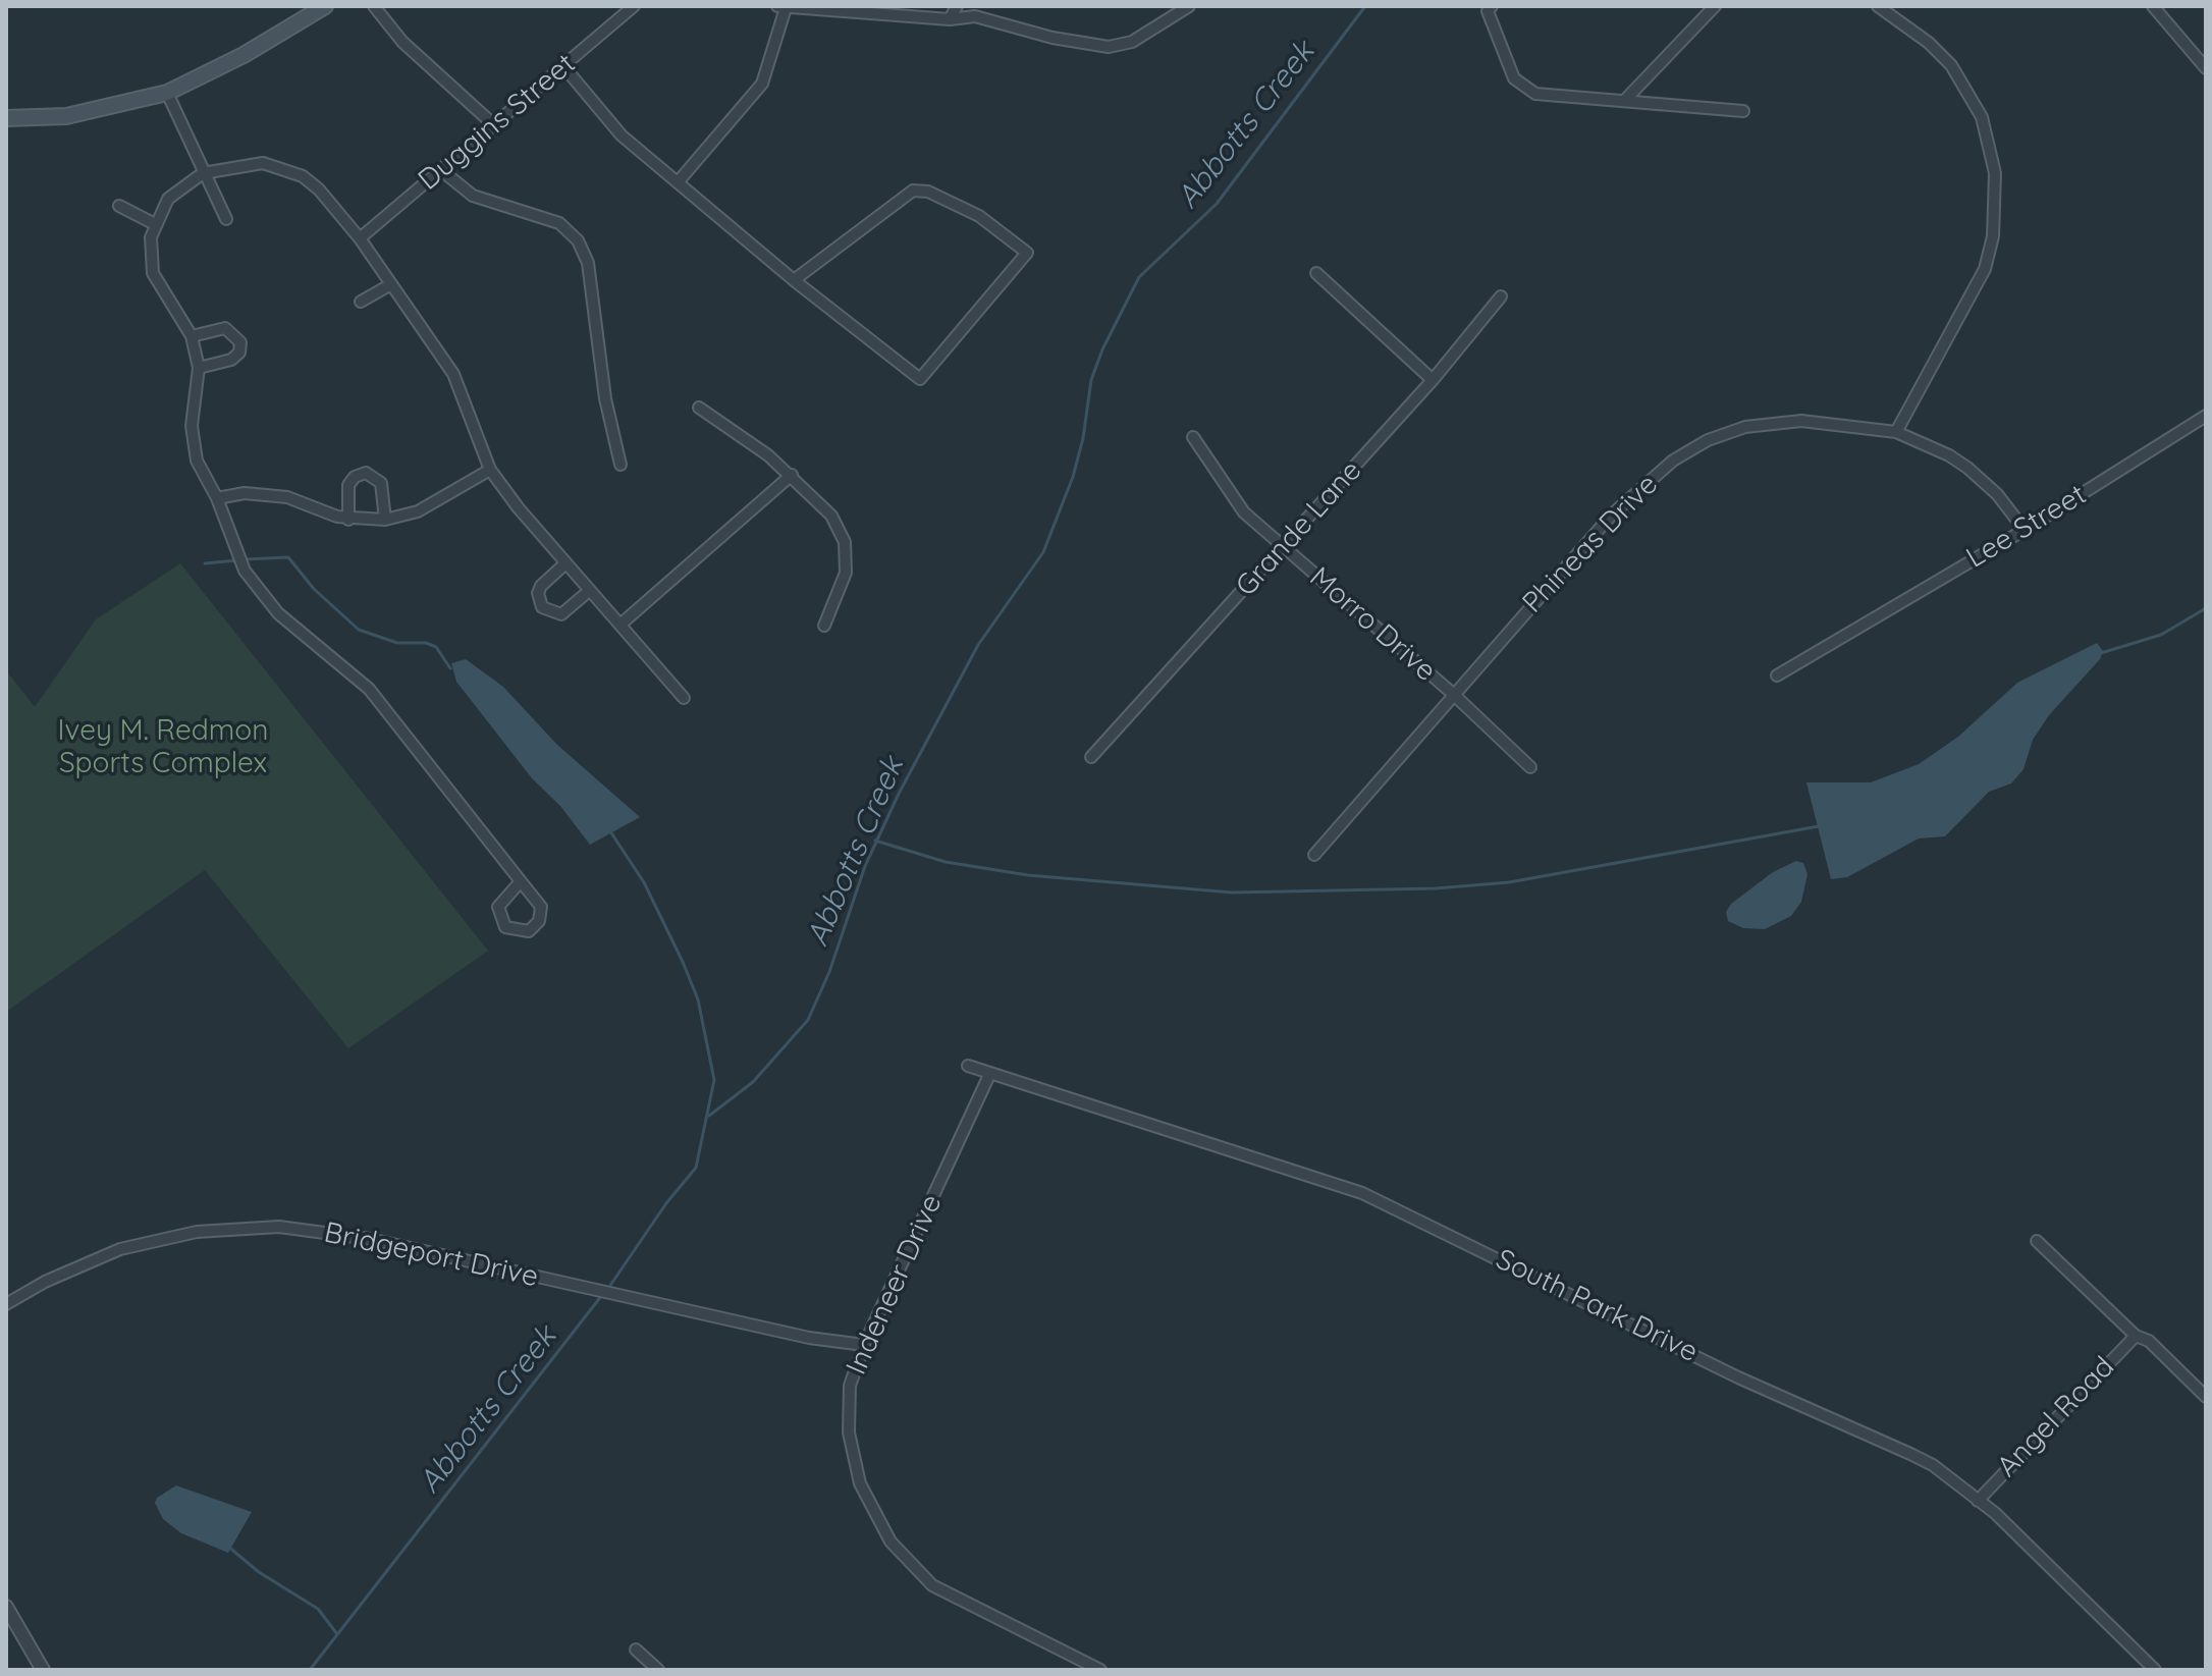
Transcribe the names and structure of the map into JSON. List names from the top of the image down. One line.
{"streets":{"street":["Duggins Street","Lee Street","Grande Lane","Phineas Drive","Morro Drive","Bridgeport Drive","Indeneer Drive","South Park Drive","Angel Road"]},"crossings":[["Lee Street","Phineas Drive"],["Grande Lane","Morro Drive"],["Phineas Drive","Morro Drive"],["Bridgeport Drive","Indeneer Drive"],["Indeneer Drive","South Park Drive"],["South Park Drive","Angel Road"]],"water":["Abbotts Creek"],"parks":["Ivey M. Redmon Sports Complex"]}
